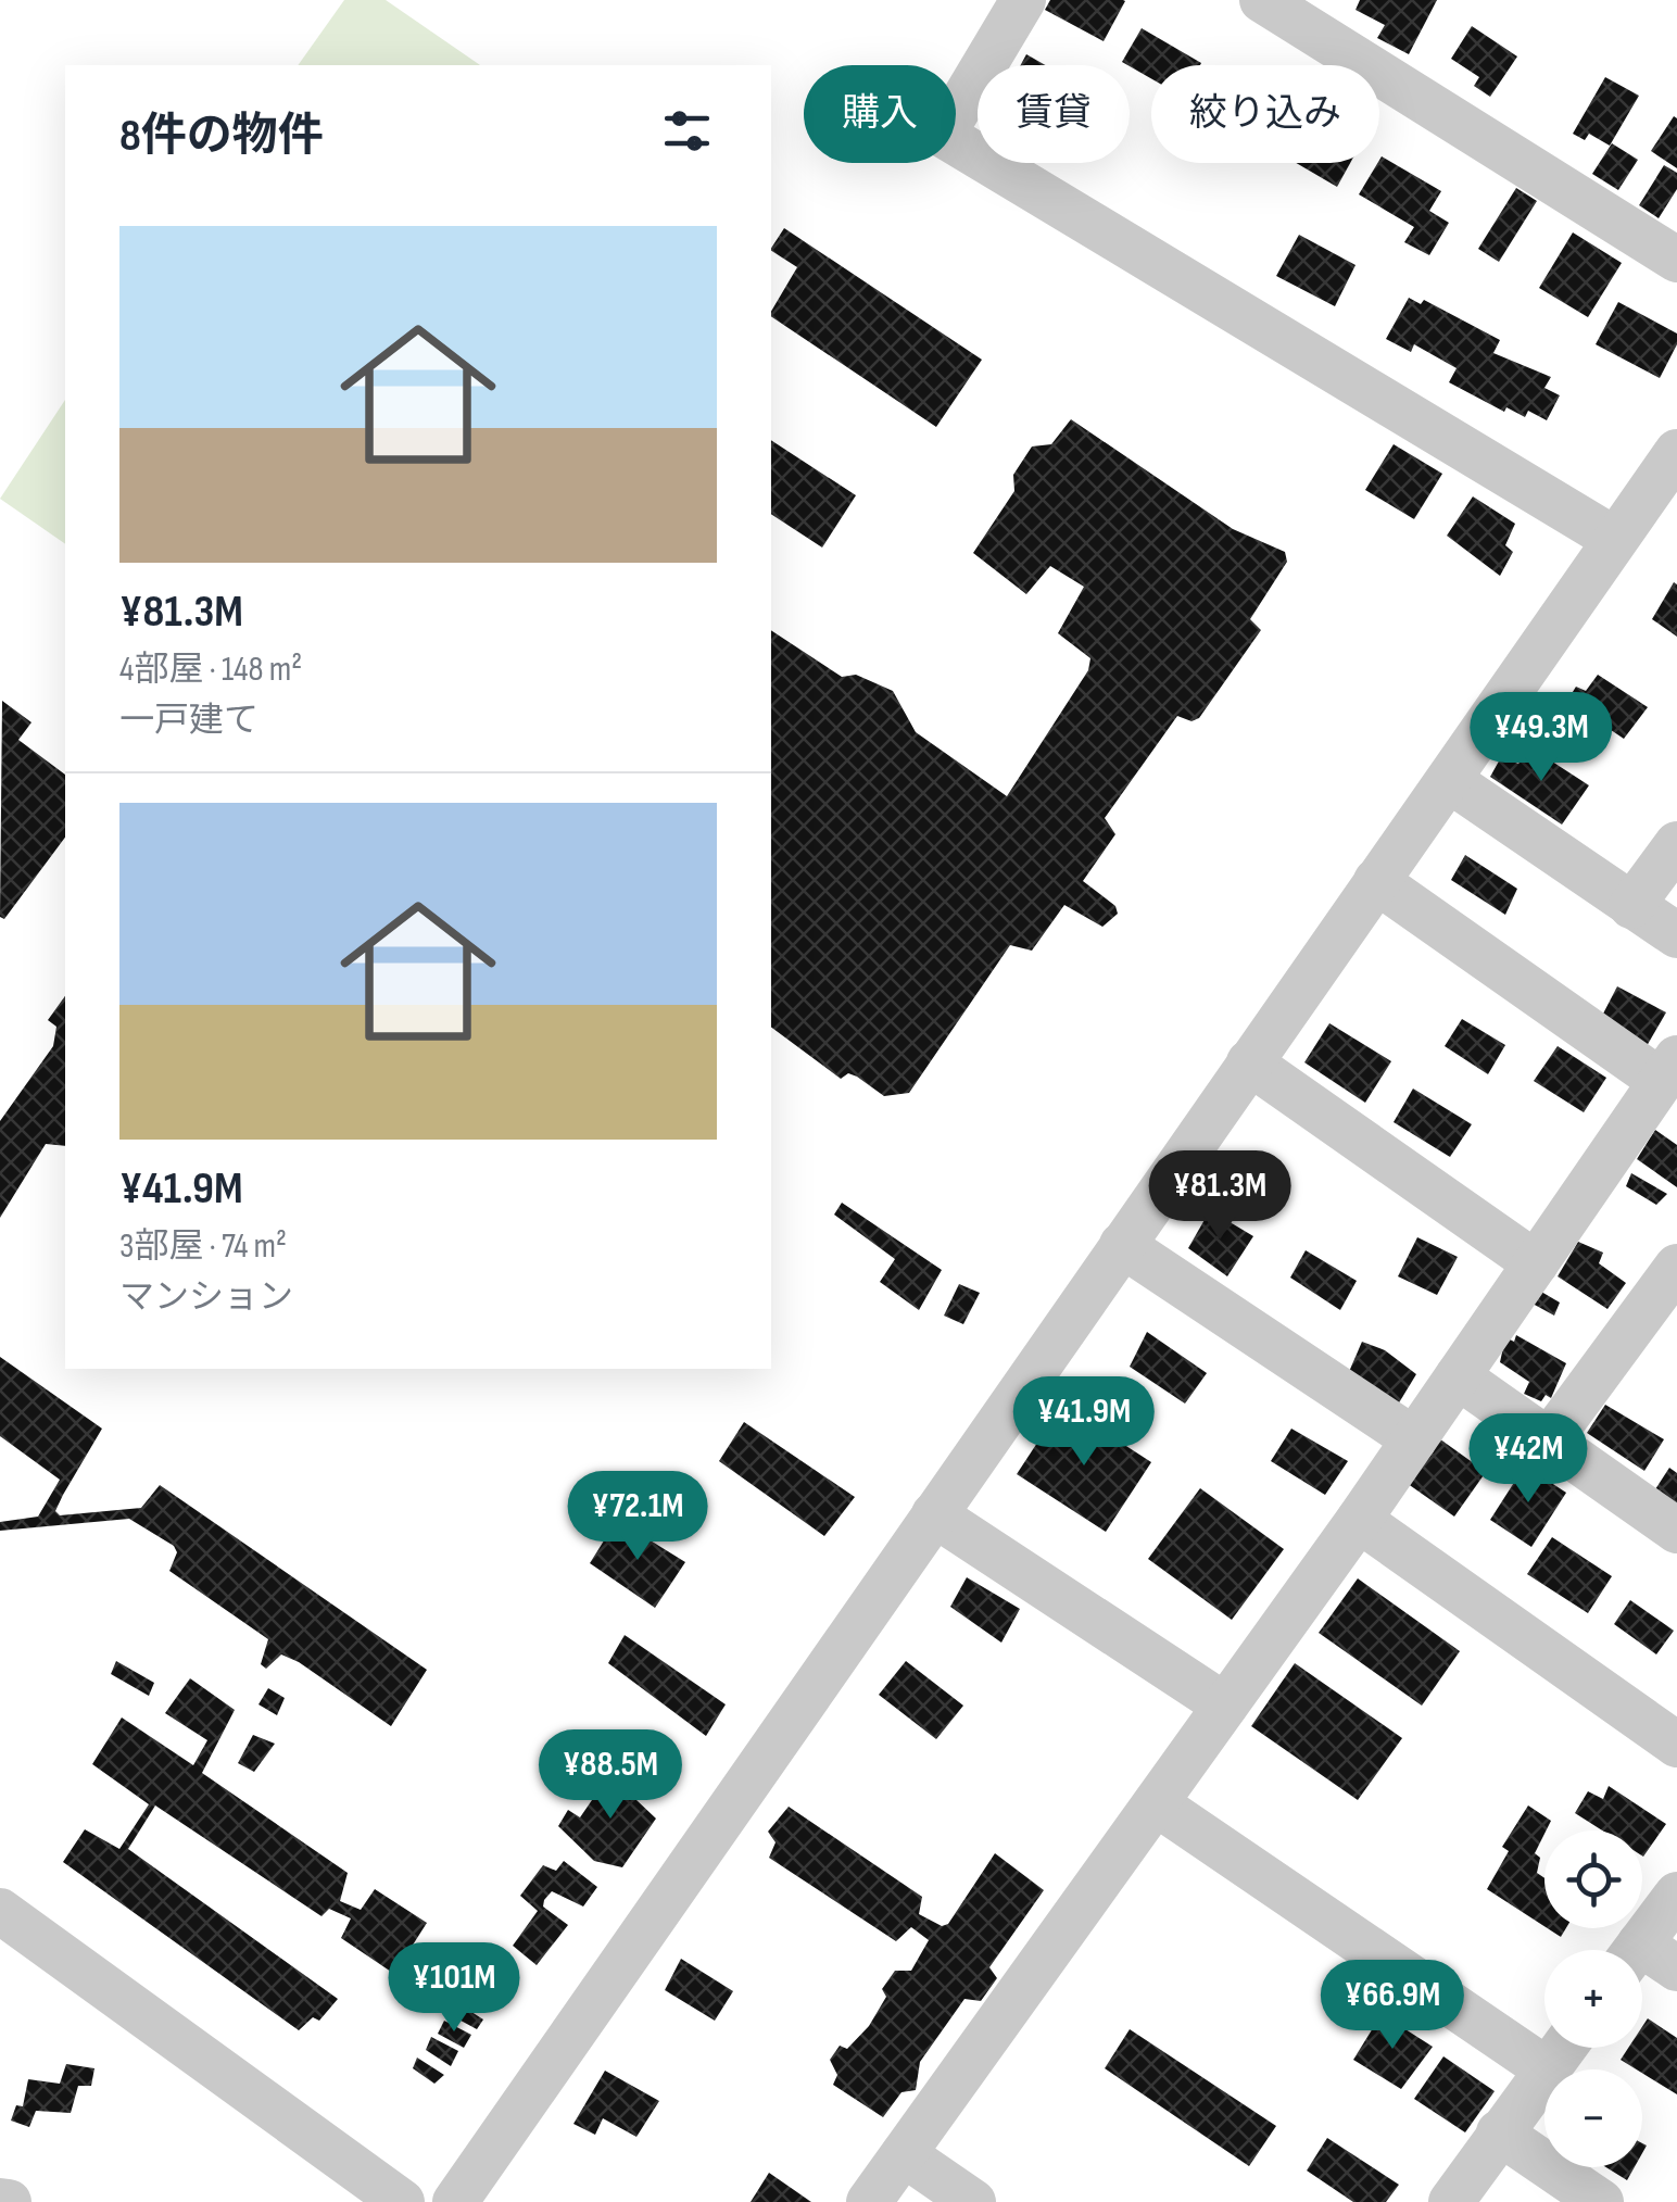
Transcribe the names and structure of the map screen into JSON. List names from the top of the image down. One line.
{"page":{"chip":["購入","賃貸","絞り込み"],"heading":"8件の物件","list":[{"name":"¥81.3M","note":"4部屋 · 148 m² · 一戸建て"},{"name":"¥41.9M","note":"3部屋 · 74 m² · マンション"}],"price":["¥49.3M","¥81.3M","¥41.9M","¥42M","¥72.1M","¥88.5M","¥101M","¥66.9M"],"map_buttons":["+","−"]}}
